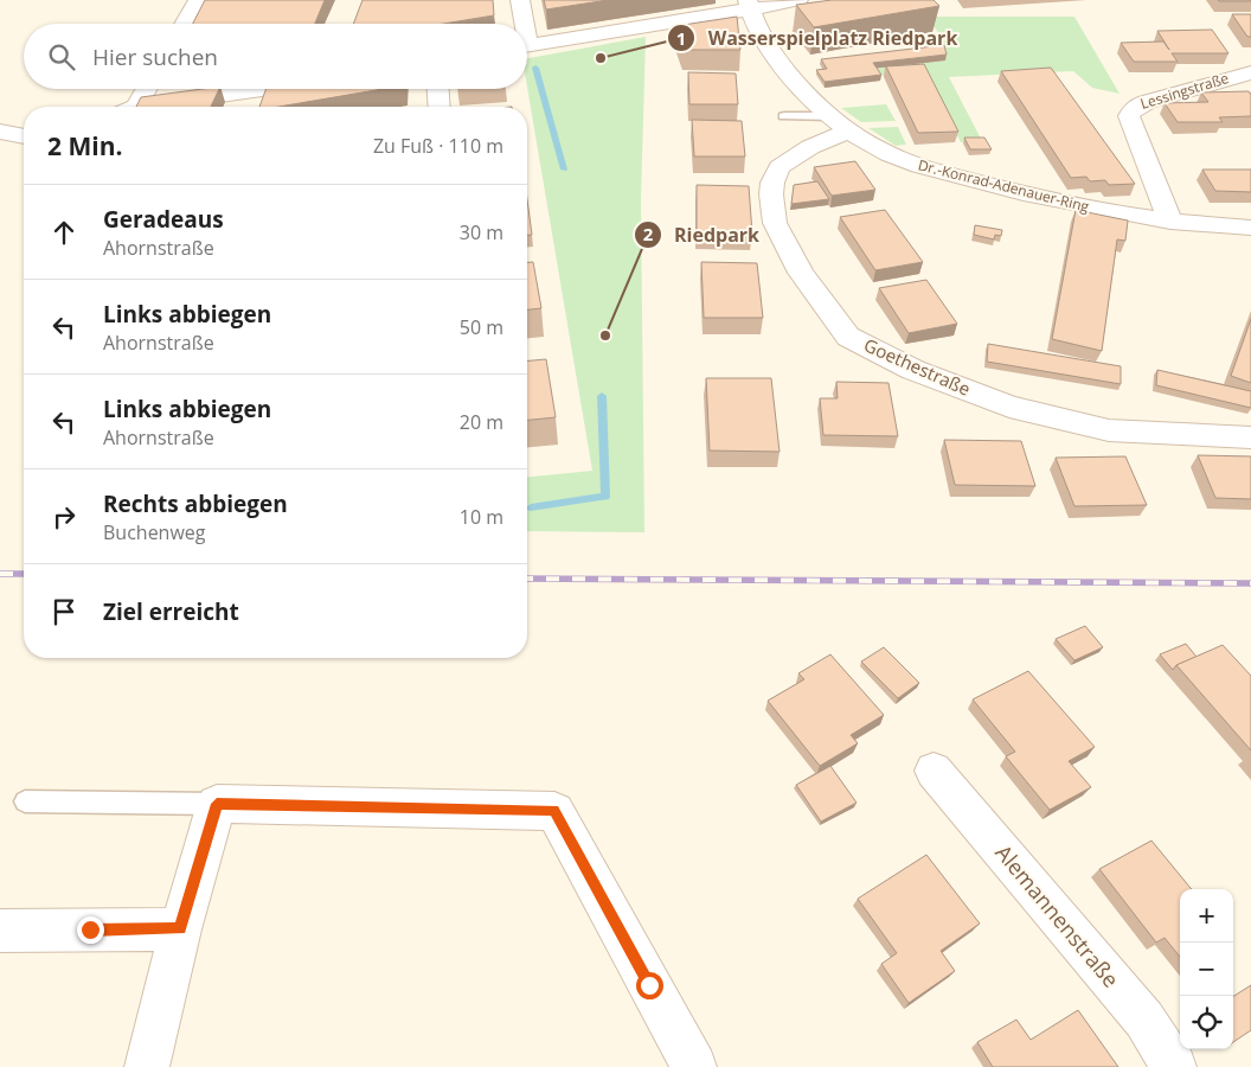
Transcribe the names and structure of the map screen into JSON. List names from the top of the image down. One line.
{"streets":{"street":["Lessingstraße","Dr.-Konrad-Adenauer-Ring","Goethestraße","Alemannenstraße"]},"crossings":[["Lessingstraße","Dr.-Konrad-Adenauer-Ring"],["Dr.-Konrad-Adenauer-Ring","Goethestraße"]],"places":["Wasserspielplatz Riedpark","Riedpark"],"page":{"search":"Hier suchen","heading":["2 Min.","Zu Fuß · 110 m"],"list":[["Geradeaus","Ahornstraße","30 m"],["Links abbiegen","Ahornstraße","50 m"],["Links abbiegen","Ahornstraße","20 m"],["Rechts abbiegen","Buchenweg","10 m"],"Ziel erreicht"],"map_buttons":["+","−"]}}
